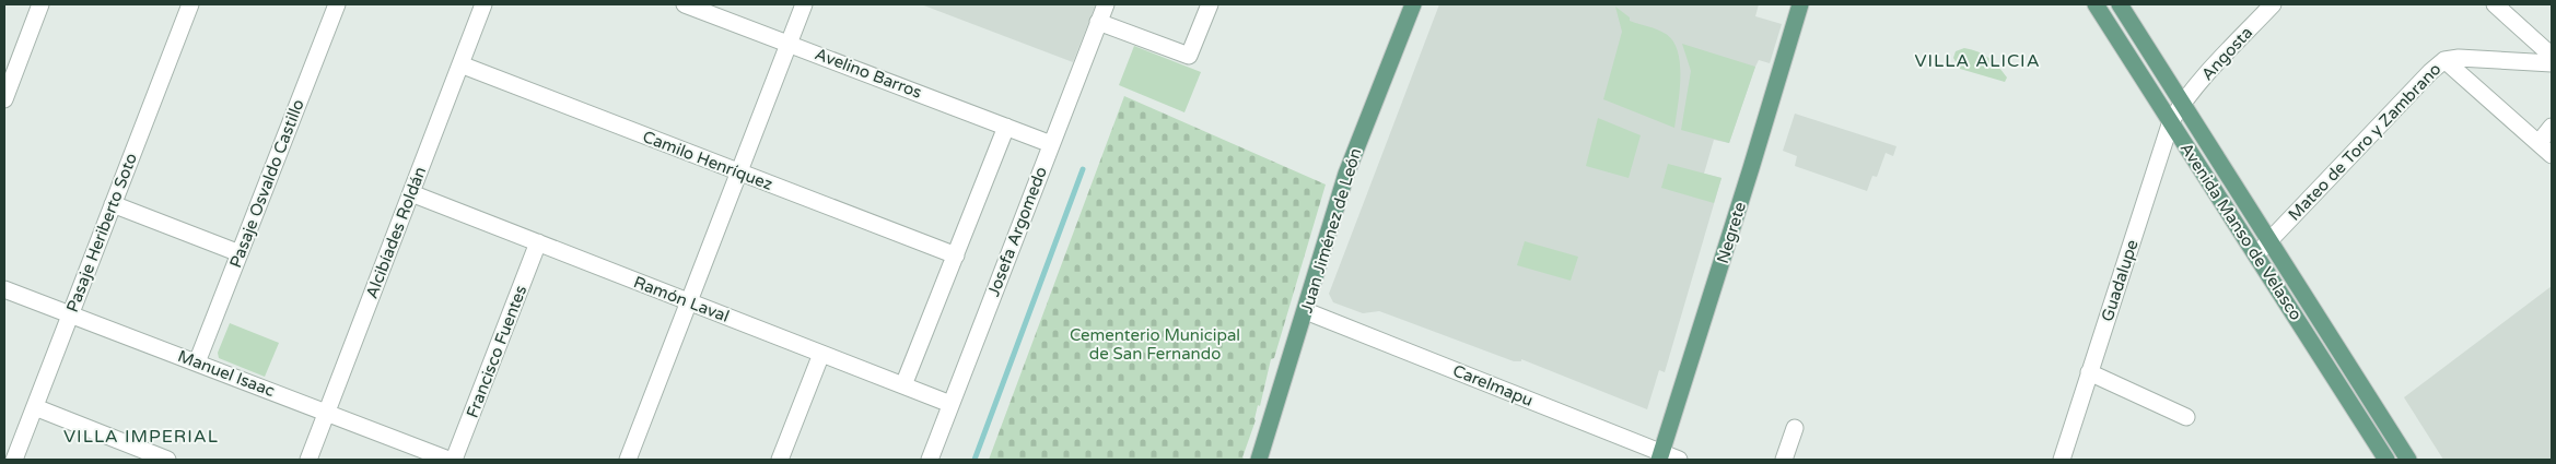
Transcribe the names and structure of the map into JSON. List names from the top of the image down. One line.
{"streets":{"main road":["Juan Jiménez de León","Avenida Manso de Velasco","Negrete"],"street":["Angosta","Avelino Barros","Mateo de Toro y Zambrano","Camilo Henríquez","Pasaje Osvaldo Castillo","Josefa Argomedo","Pasaje Heriberto Soto","Alcibíades Roldán","Guadalupe","Ramón Laval","Francisco Fuentes","Manuel Isaac","Carelmapu"]},"crossings":[["Angosta","Avenida Manso de Velasco"],["Angosta","Guadalupe"],["Avelino Barros","Josefa Argomedo"],["Mateo de Toro y Zambrano","Avenida Manso de Velasco"],["Camilo Henríquez","Alcibíades Roldán"],["Pasaje Osvaldo Castillo","Manuel Isaac"],["Juan Jiménez de León","Carelmapu"],["Josefa Argomedo","Ramón Laval"],["Avenida Manso de Velasco","Guadalupe"],["Pasaje Heriberto Soto","Manuel Isaac"],["Alcibíades Roldán","Ramón Laval"],["Alcibíades Roldán","Manuel Isaac"],["Negrete","Carelmapu"],["Ramón Laval","Francisco Fuentes"]],"districts":["VILLA ALICIA","VILLA IMPERIAL"],"parks":["Cementerio Municipal de San Fernando"]}
